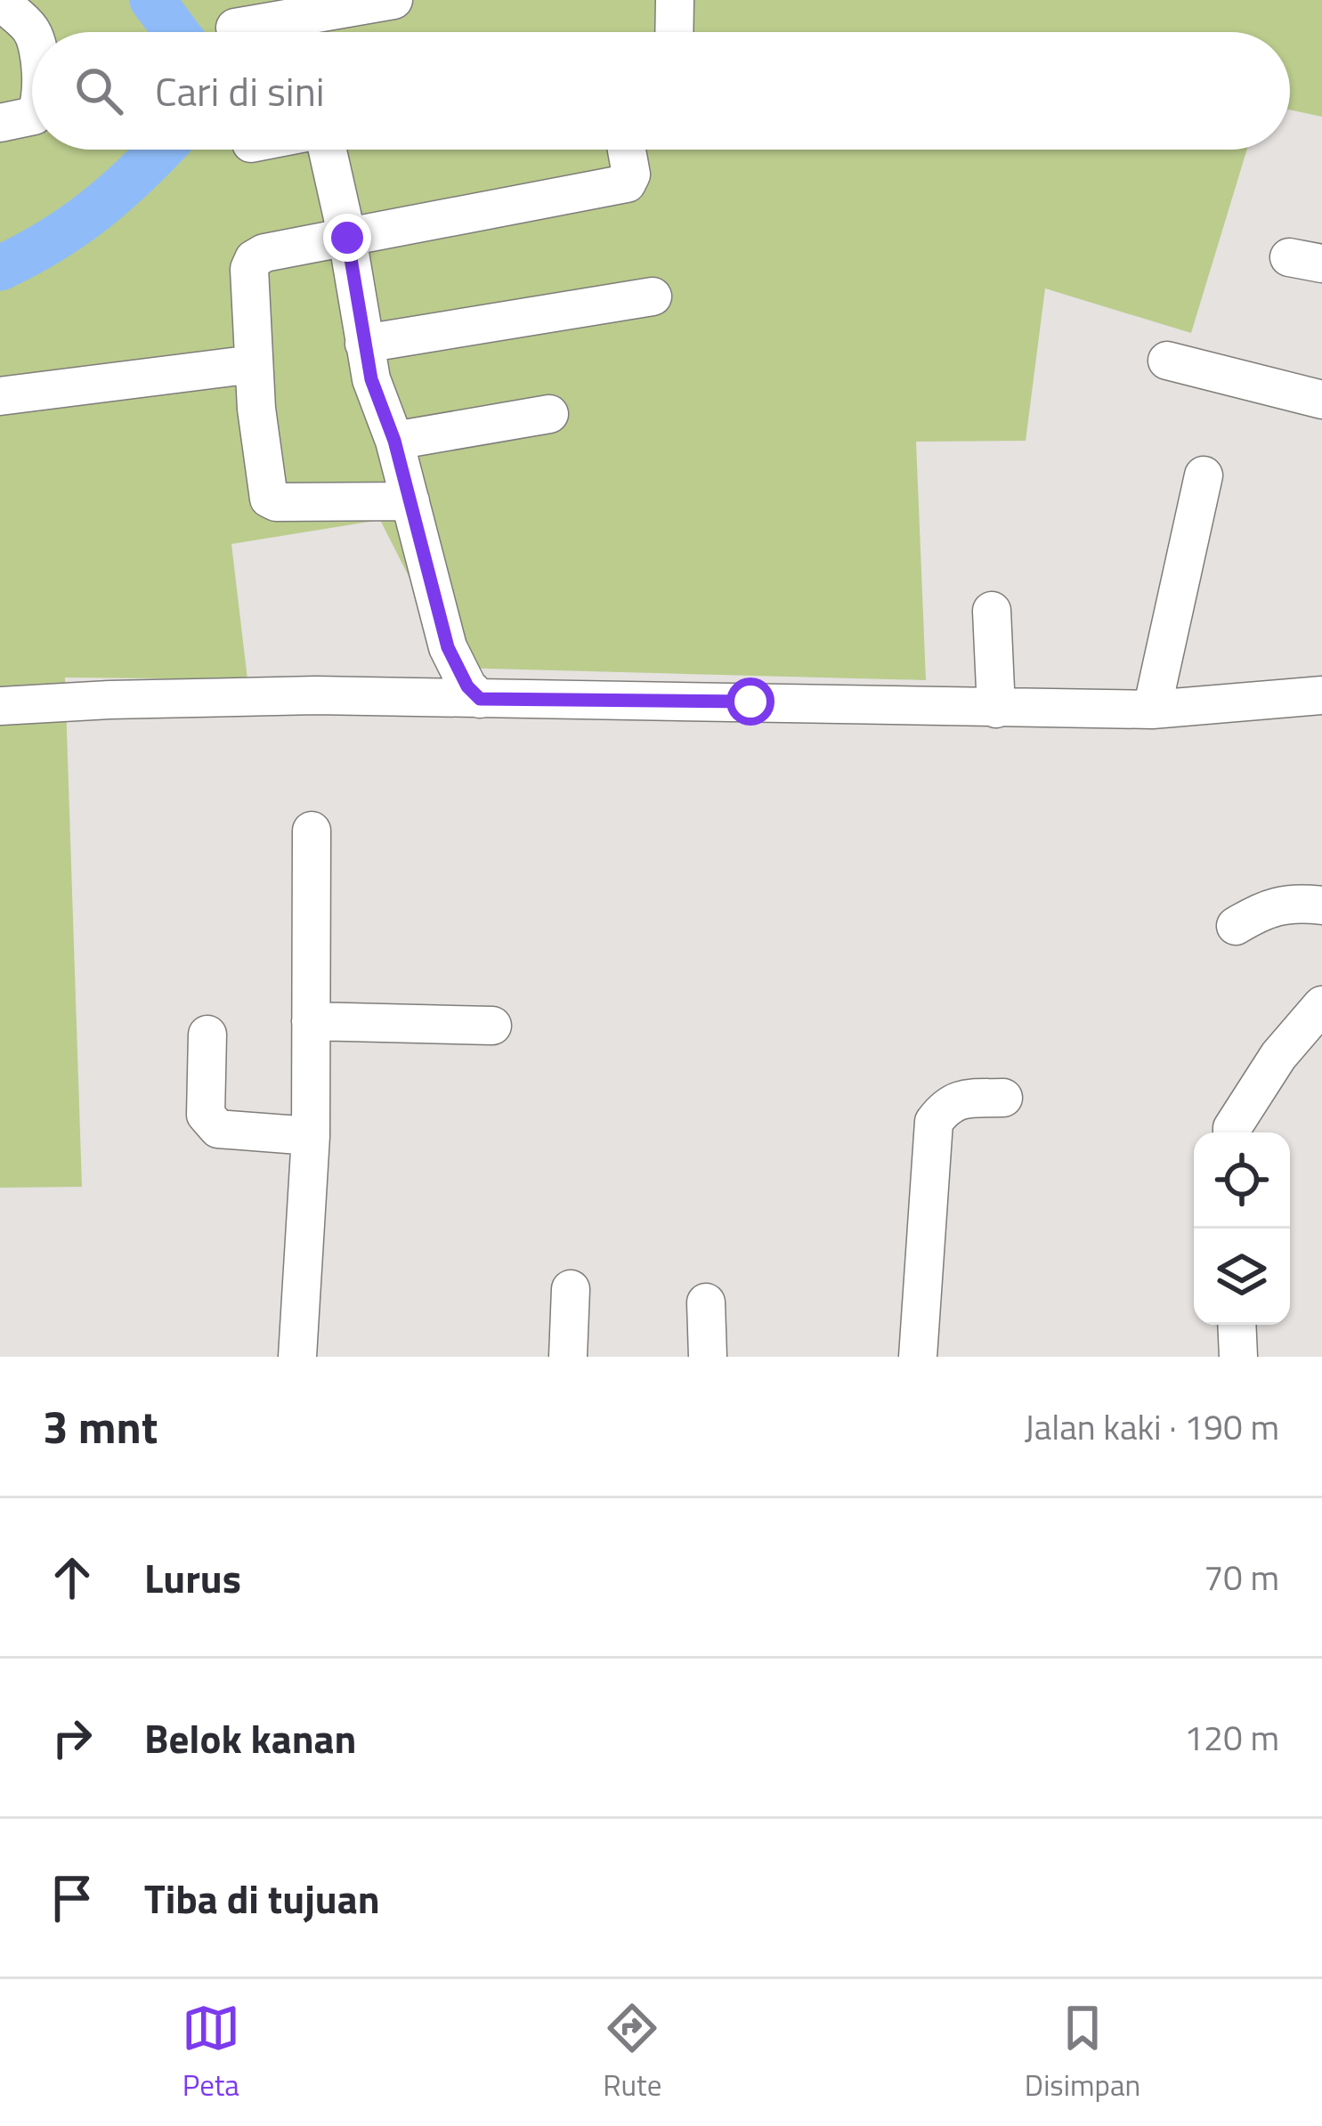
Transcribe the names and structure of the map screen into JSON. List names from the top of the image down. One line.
{"page":{"search":"Cari di sini","heading":["3 mnt","Jalan kaki · 190 m"],"list":[["Lurus","70 m"],["Belok kanan","120 m"],"Tiba di tujuan"],"nav":["Peta","Rute","Disimpan"]}}
